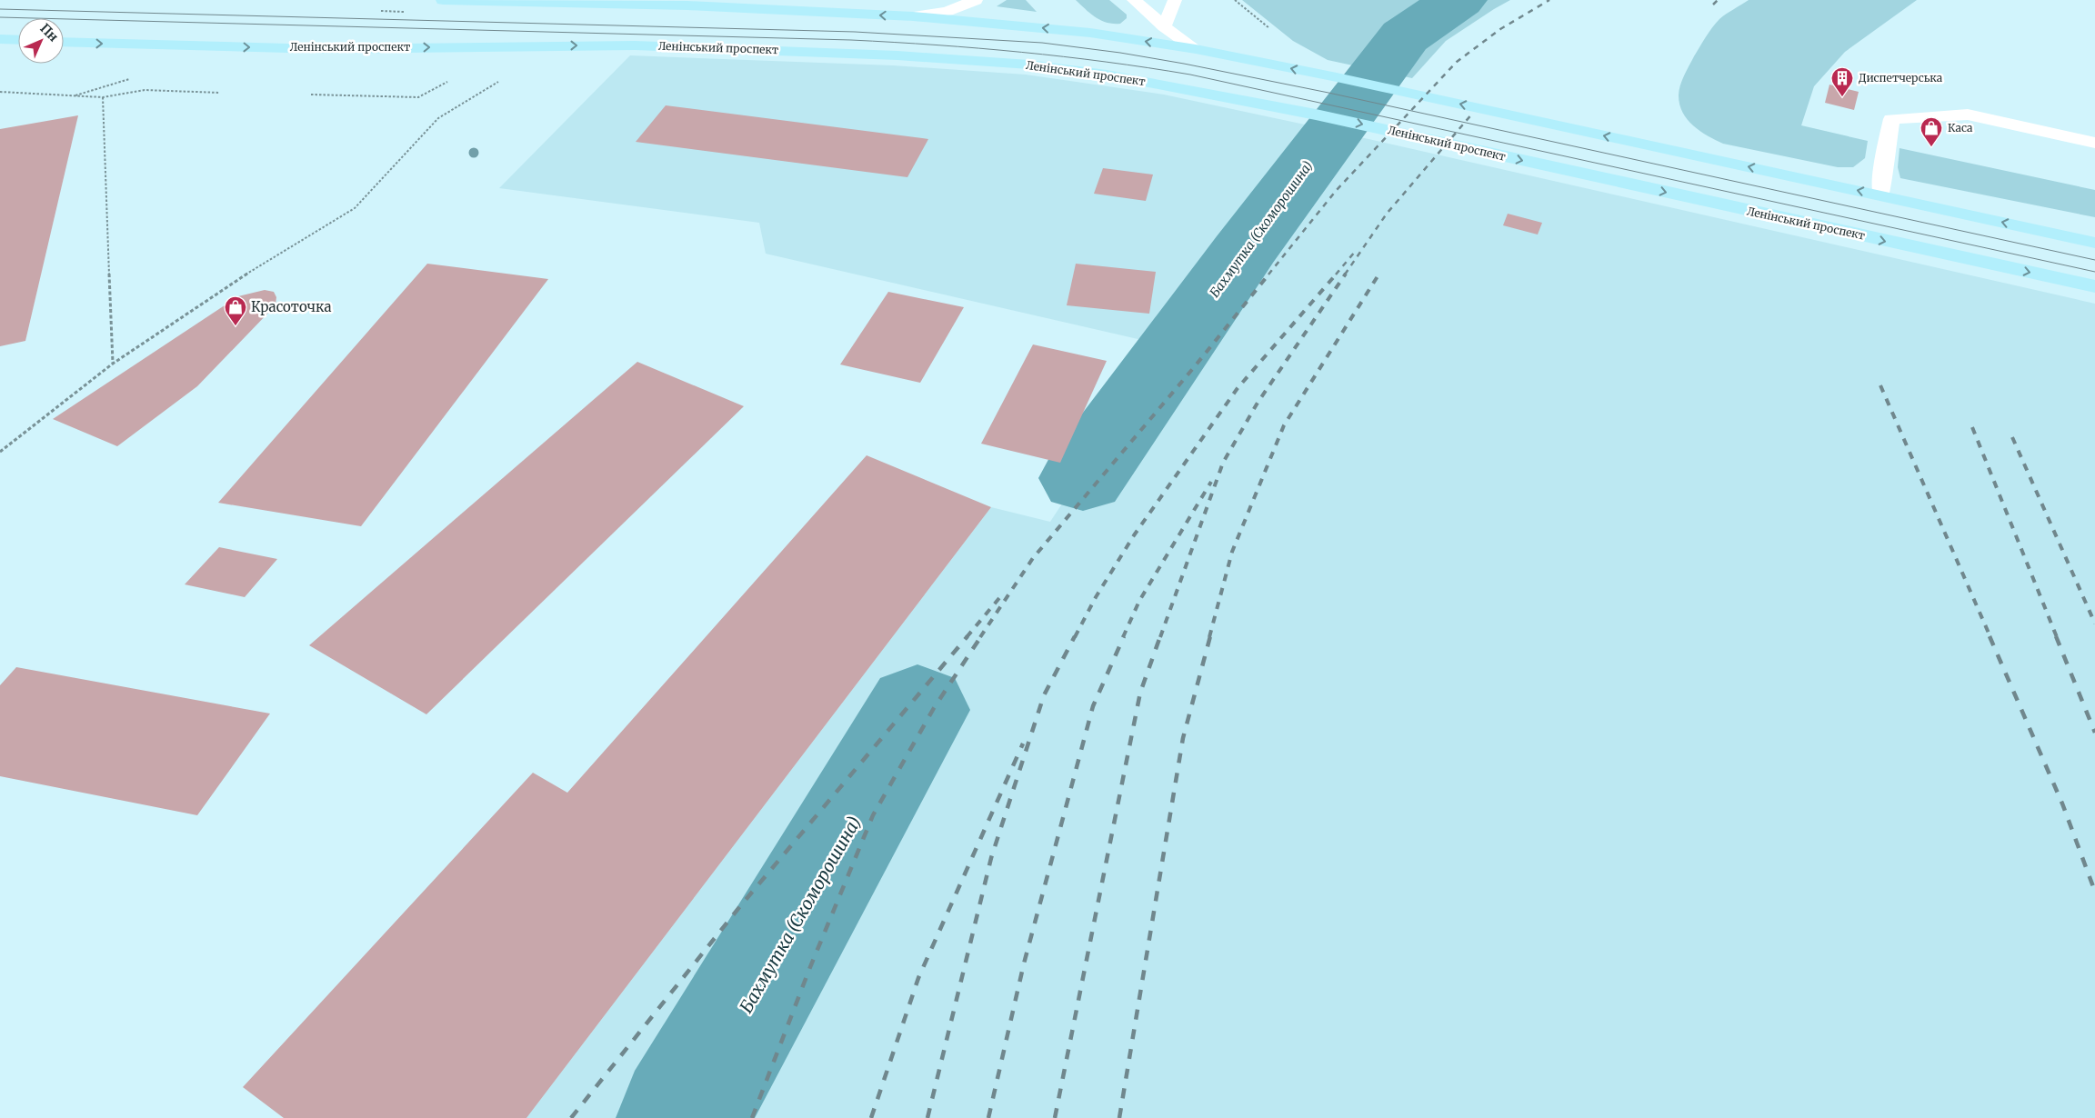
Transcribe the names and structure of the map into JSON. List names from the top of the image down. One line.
{"streets":{"main road":["Ленінський проспект"]},"water":["Бахмутка (Скоморошина)"],"places":{"building":["Диспетчерська"],"shop":["Каса","Красоточка"]},"north":"top right"}
